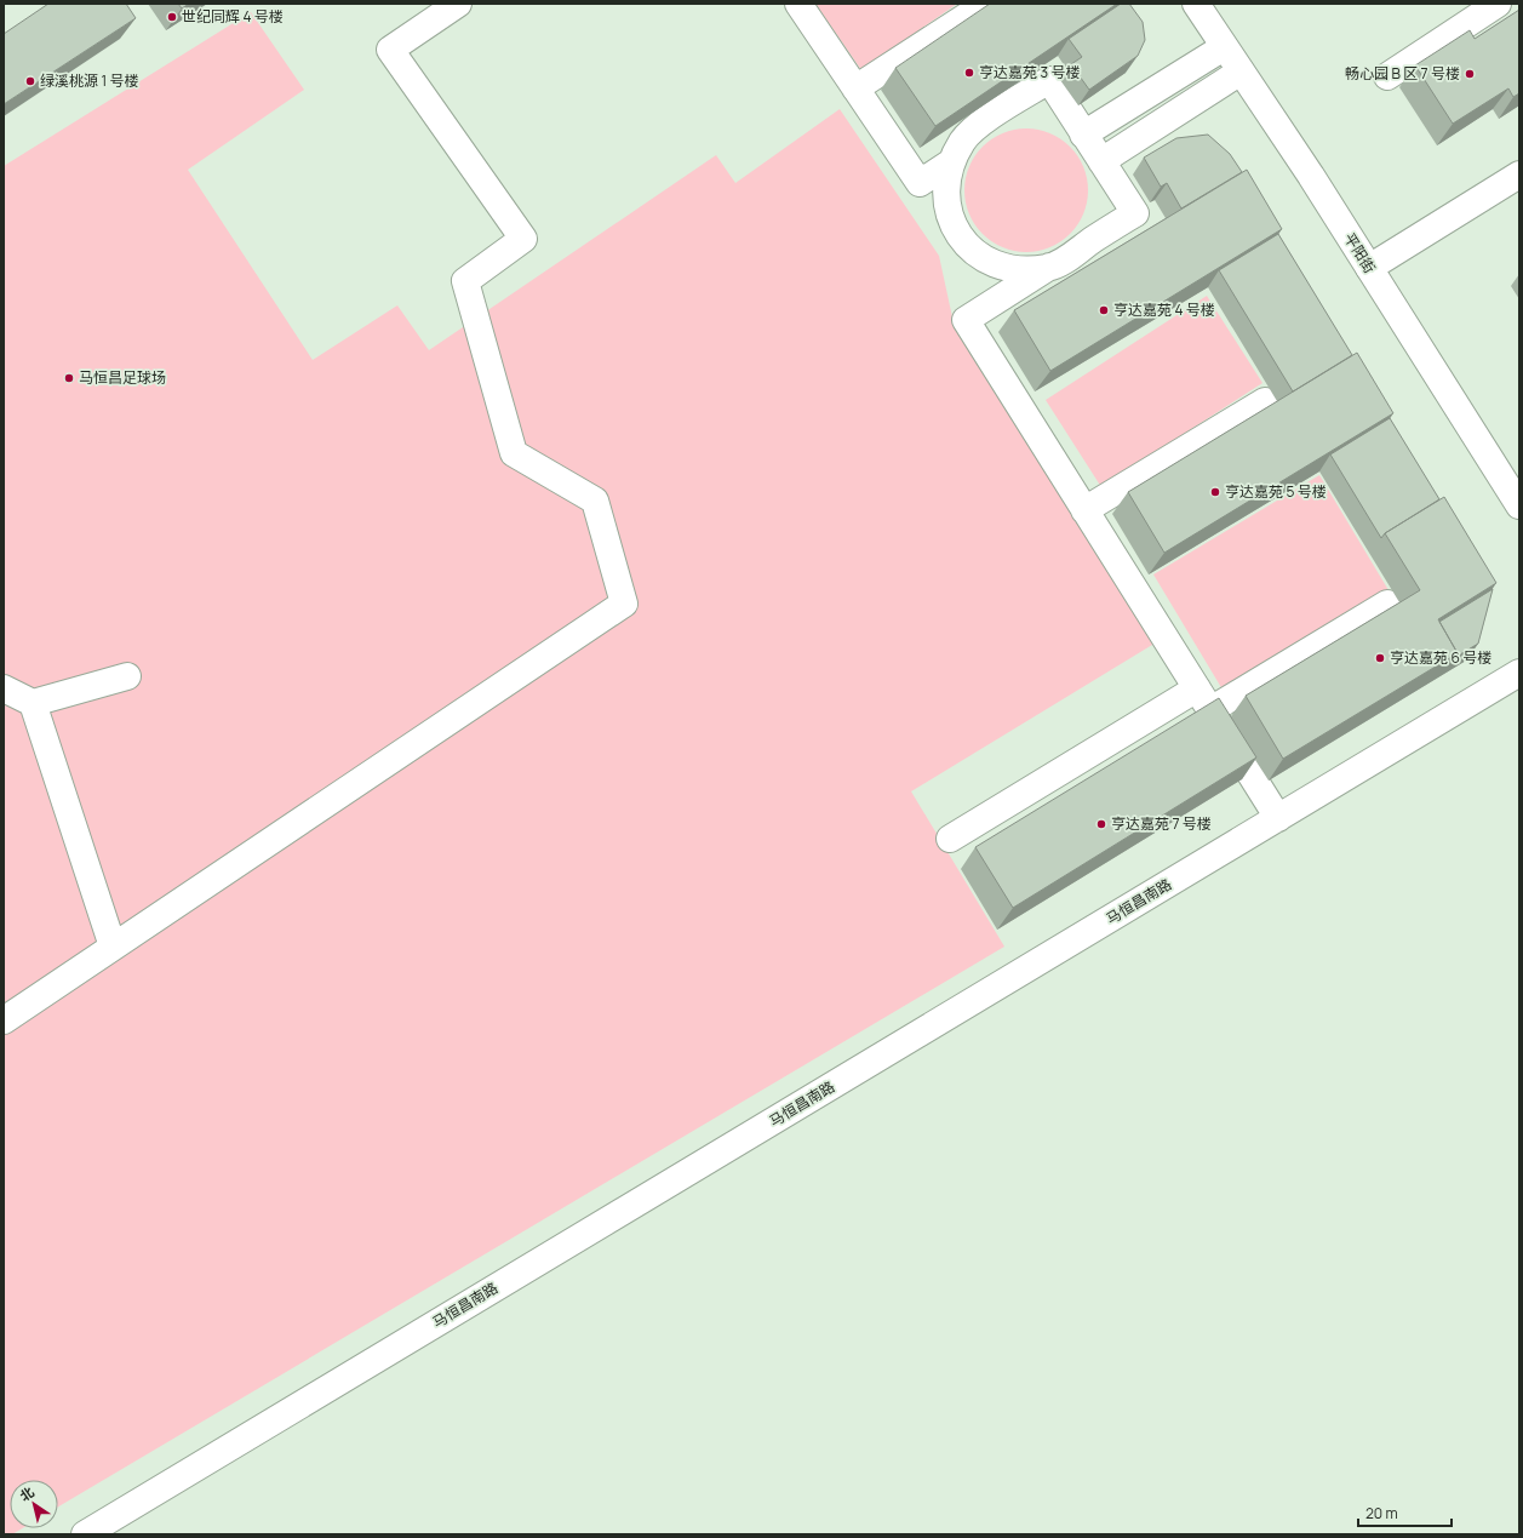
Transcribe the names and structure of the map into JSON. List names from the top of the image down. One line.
{"streets":{"street":["平阳街","马恒昌南路"]},"places":["世纪同辉 4 号楼","亨达嘉苑 3 号楼","畅心园 B 区 7 号楼","绿溪桃源 1 号楼","亨达嘉苑 4 号楼","马恒昌足球场","亨达嘉苑 5 号楼","亨达嘉苑 6 号楼","亨达嘉苑 7 号楼"],"scale_bar":"20 m","north":"top left"}
